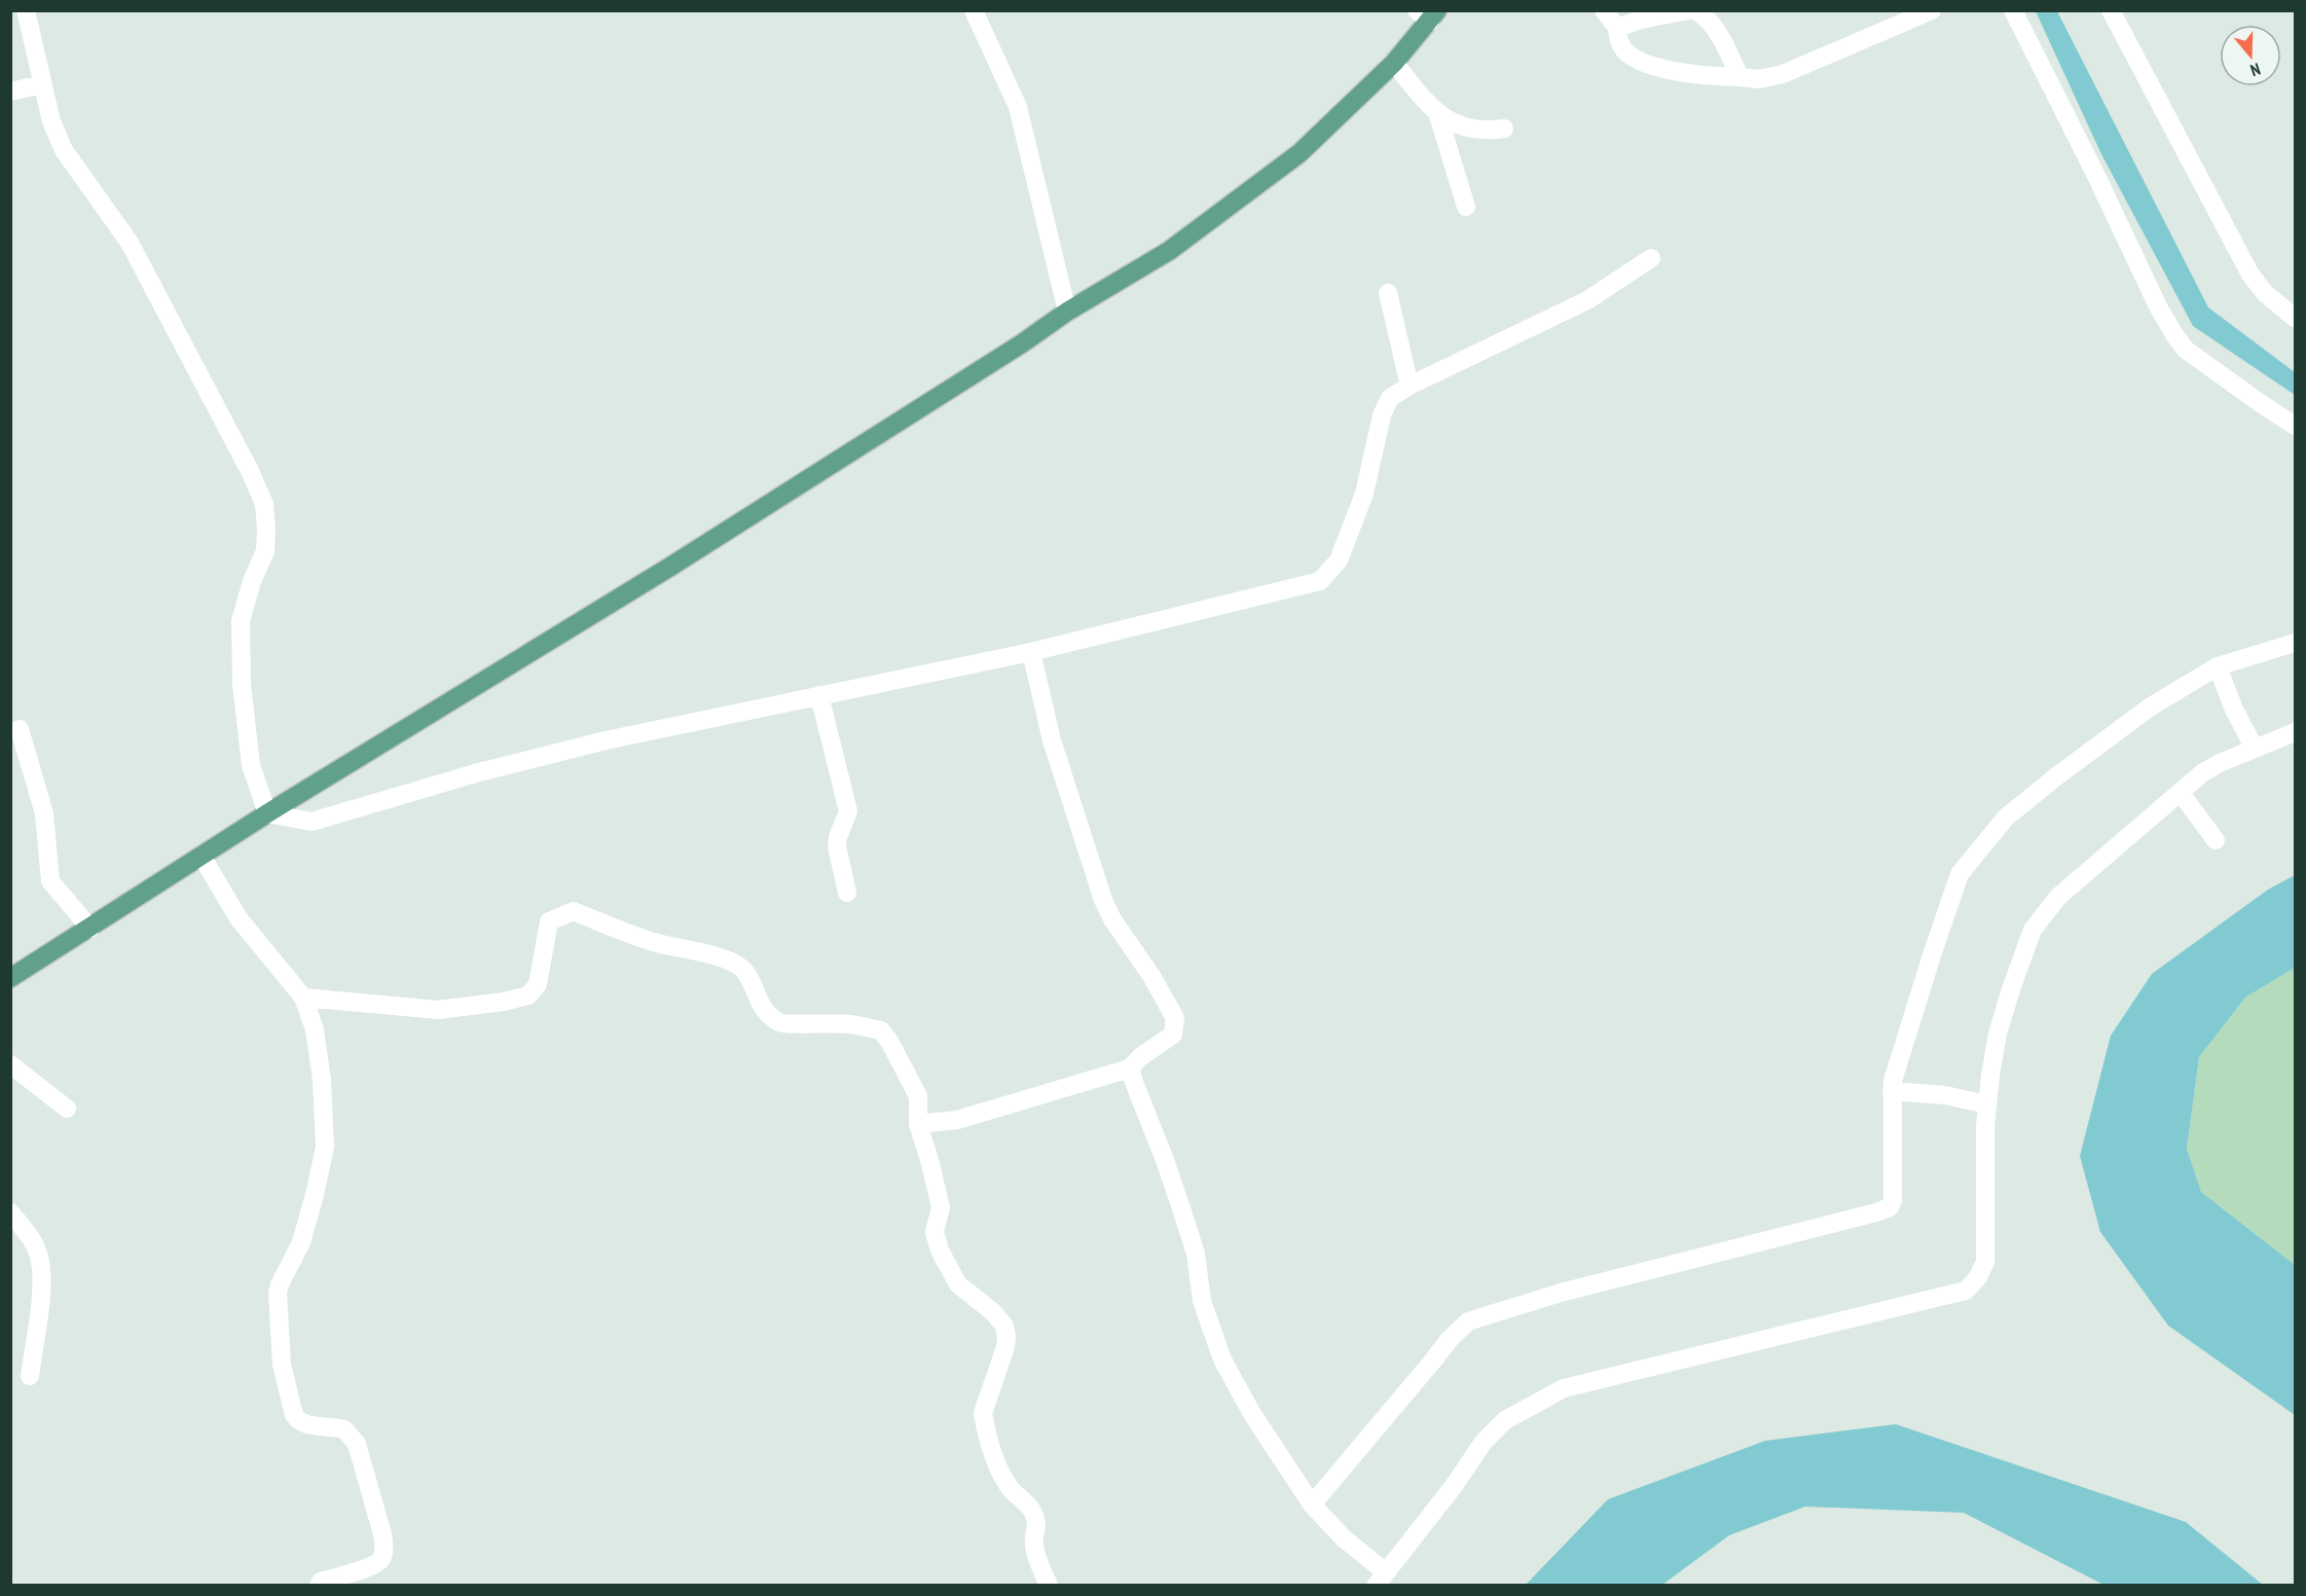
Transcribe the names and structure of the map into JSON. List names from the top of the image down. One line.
{"north":"bottom"}
